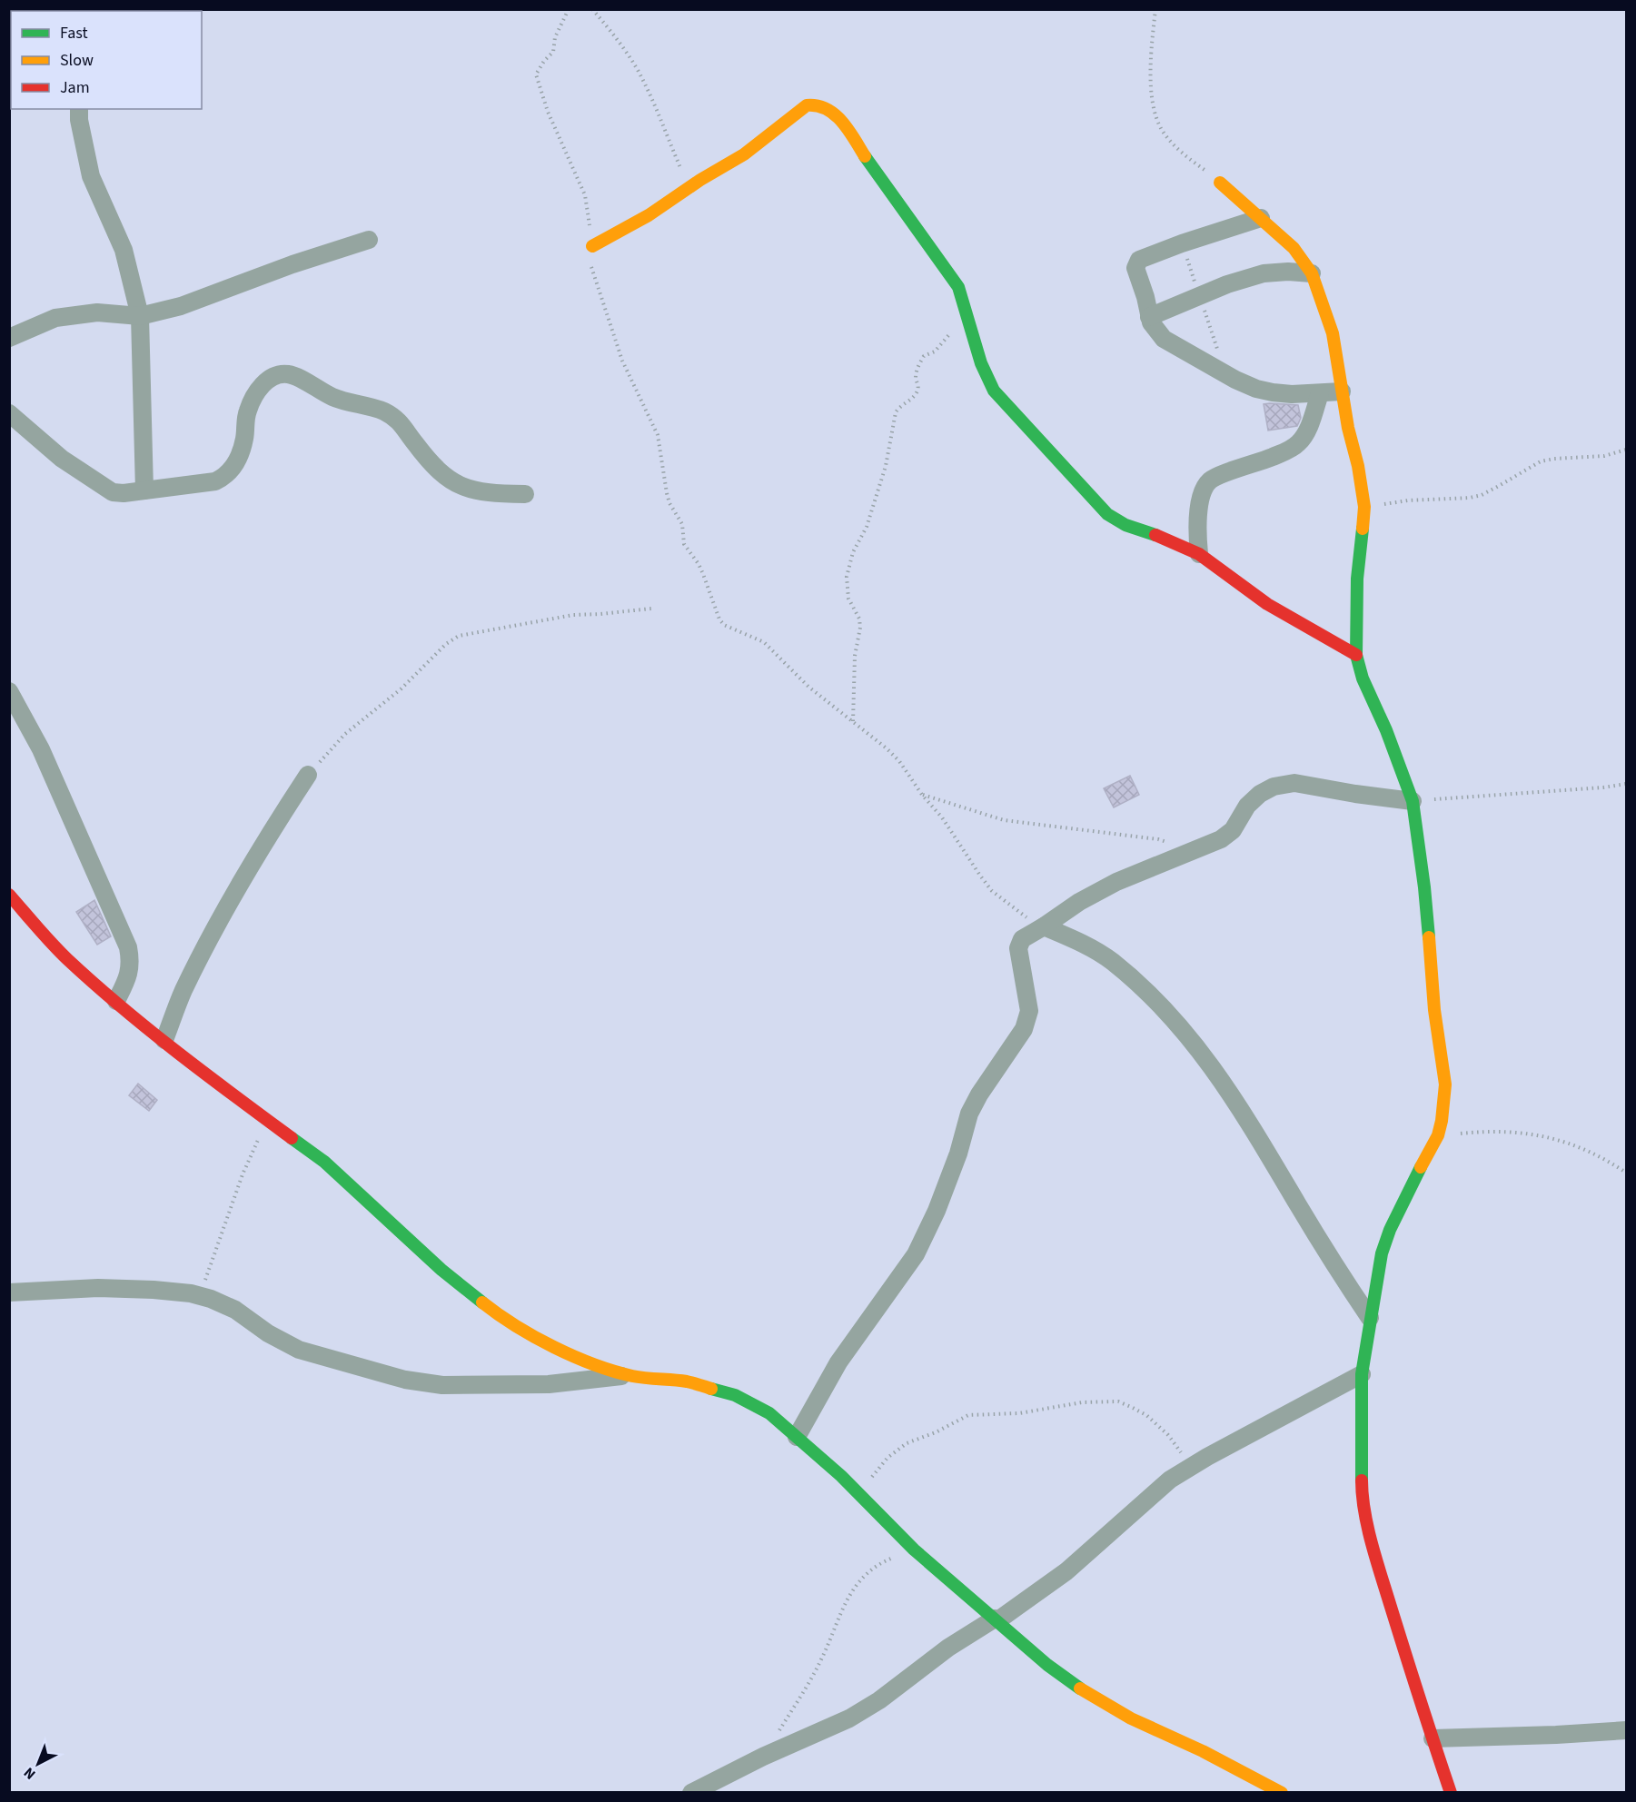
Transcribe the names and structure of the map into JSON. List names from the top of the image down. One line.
{"legend":["Fast","Slow","Jam"],"north":"bottom left"}
